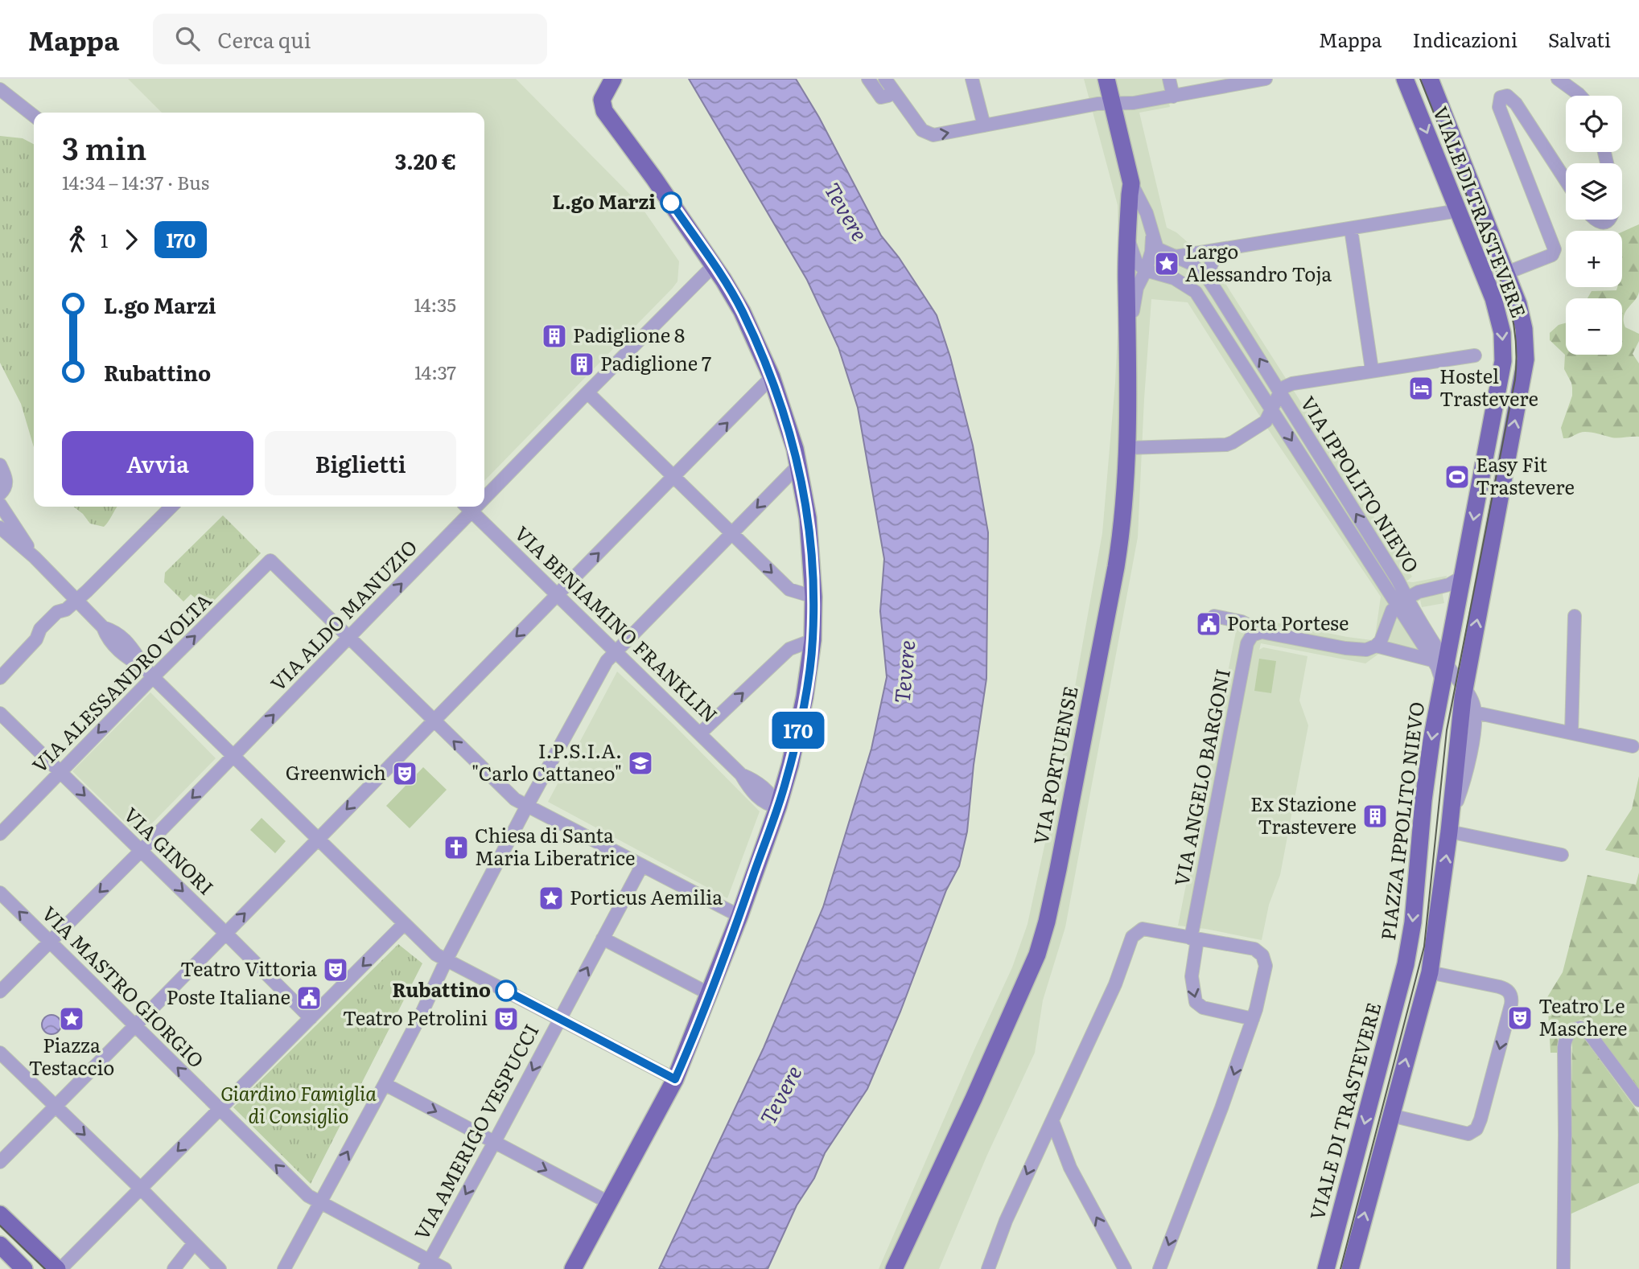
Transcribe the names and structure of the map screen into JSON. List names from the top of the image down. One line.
{"streets":{"main road":["VIALE DI TRASTEVERE","VIA PORTUENSE","PIAZZA IPPOLITO NIEVO"],"street":["VIA IPPOLITO NIEVO","VIA ALDO MANUZIO","VIA BENIAMINO FRANKLIN","VIA ALESSANDRO VOLTA","VIA ANGELO BARGONI","VIA GINORI","VIA MASTRO GIORGIO","VIA AMERIGO VESPUCCI"]},"crossings":[["VIALE DI TRASTEVERE","PIAZZA IPPOLITO NIEVO"],["VIA ALDO MANUZIO","VIA BENIAMINO FRANKLIN"],["VIA ALDO MANUZIO","VIA ALESSANDRO VOLTA"],["VIA ALDO MANUZIO","VIA GINORI"],["VIA ALDO MANUZIO","VIA MASTRO GIORGIO"],["VIA ALESSANDRO VOLTA","VIA GINORI"],["VIA MASTRO GIORGIO","VIA AMERIGO VESPUCCI"]],"one_way":["VIA GINORI"],"water":["Tevere"],"parks":["Giardino Famiglia di Consiglio"],"places":{"other":["L.go Marzi","Rubattino"],"place":["Largo Alessandro Toja","Porticus Aemilia","Piazza Testaccio"],"building":["Padiglione 8","Padiglione 7","Ex Stazione Trastevere"],"hotel":["Hostel Trastevere"],"sports":["Easy Fit Trastevere"],"public building":["Porta Portese","Poste Italiane"],"school or university":["I.P.S.I.A. \"Carlo Cattaneo\""],"theatre":["Greenwich","Teatro Vittoria","Teatro Le Maschere","Teatro Petrolini"],"church":["Chiesa di Santa Maria Liberatrice"]},"lines":["bus line 170"],"page":{"header":"Mappa","search":"Cerca qui","nav":["Mappa","Indicazioni","Salvati"],"on_map":"170","map_buttons":["+","−"],"heading":["3 min","14:34 – 14:37 · Bus","3.20 €"],"legs":["1","170"],"list":[{"name":"L.go Marzi","value":"14:35"},{"name":"Rubattino","value":"14:37"}],"buttons":["Avvia","Biglietti"]}}
